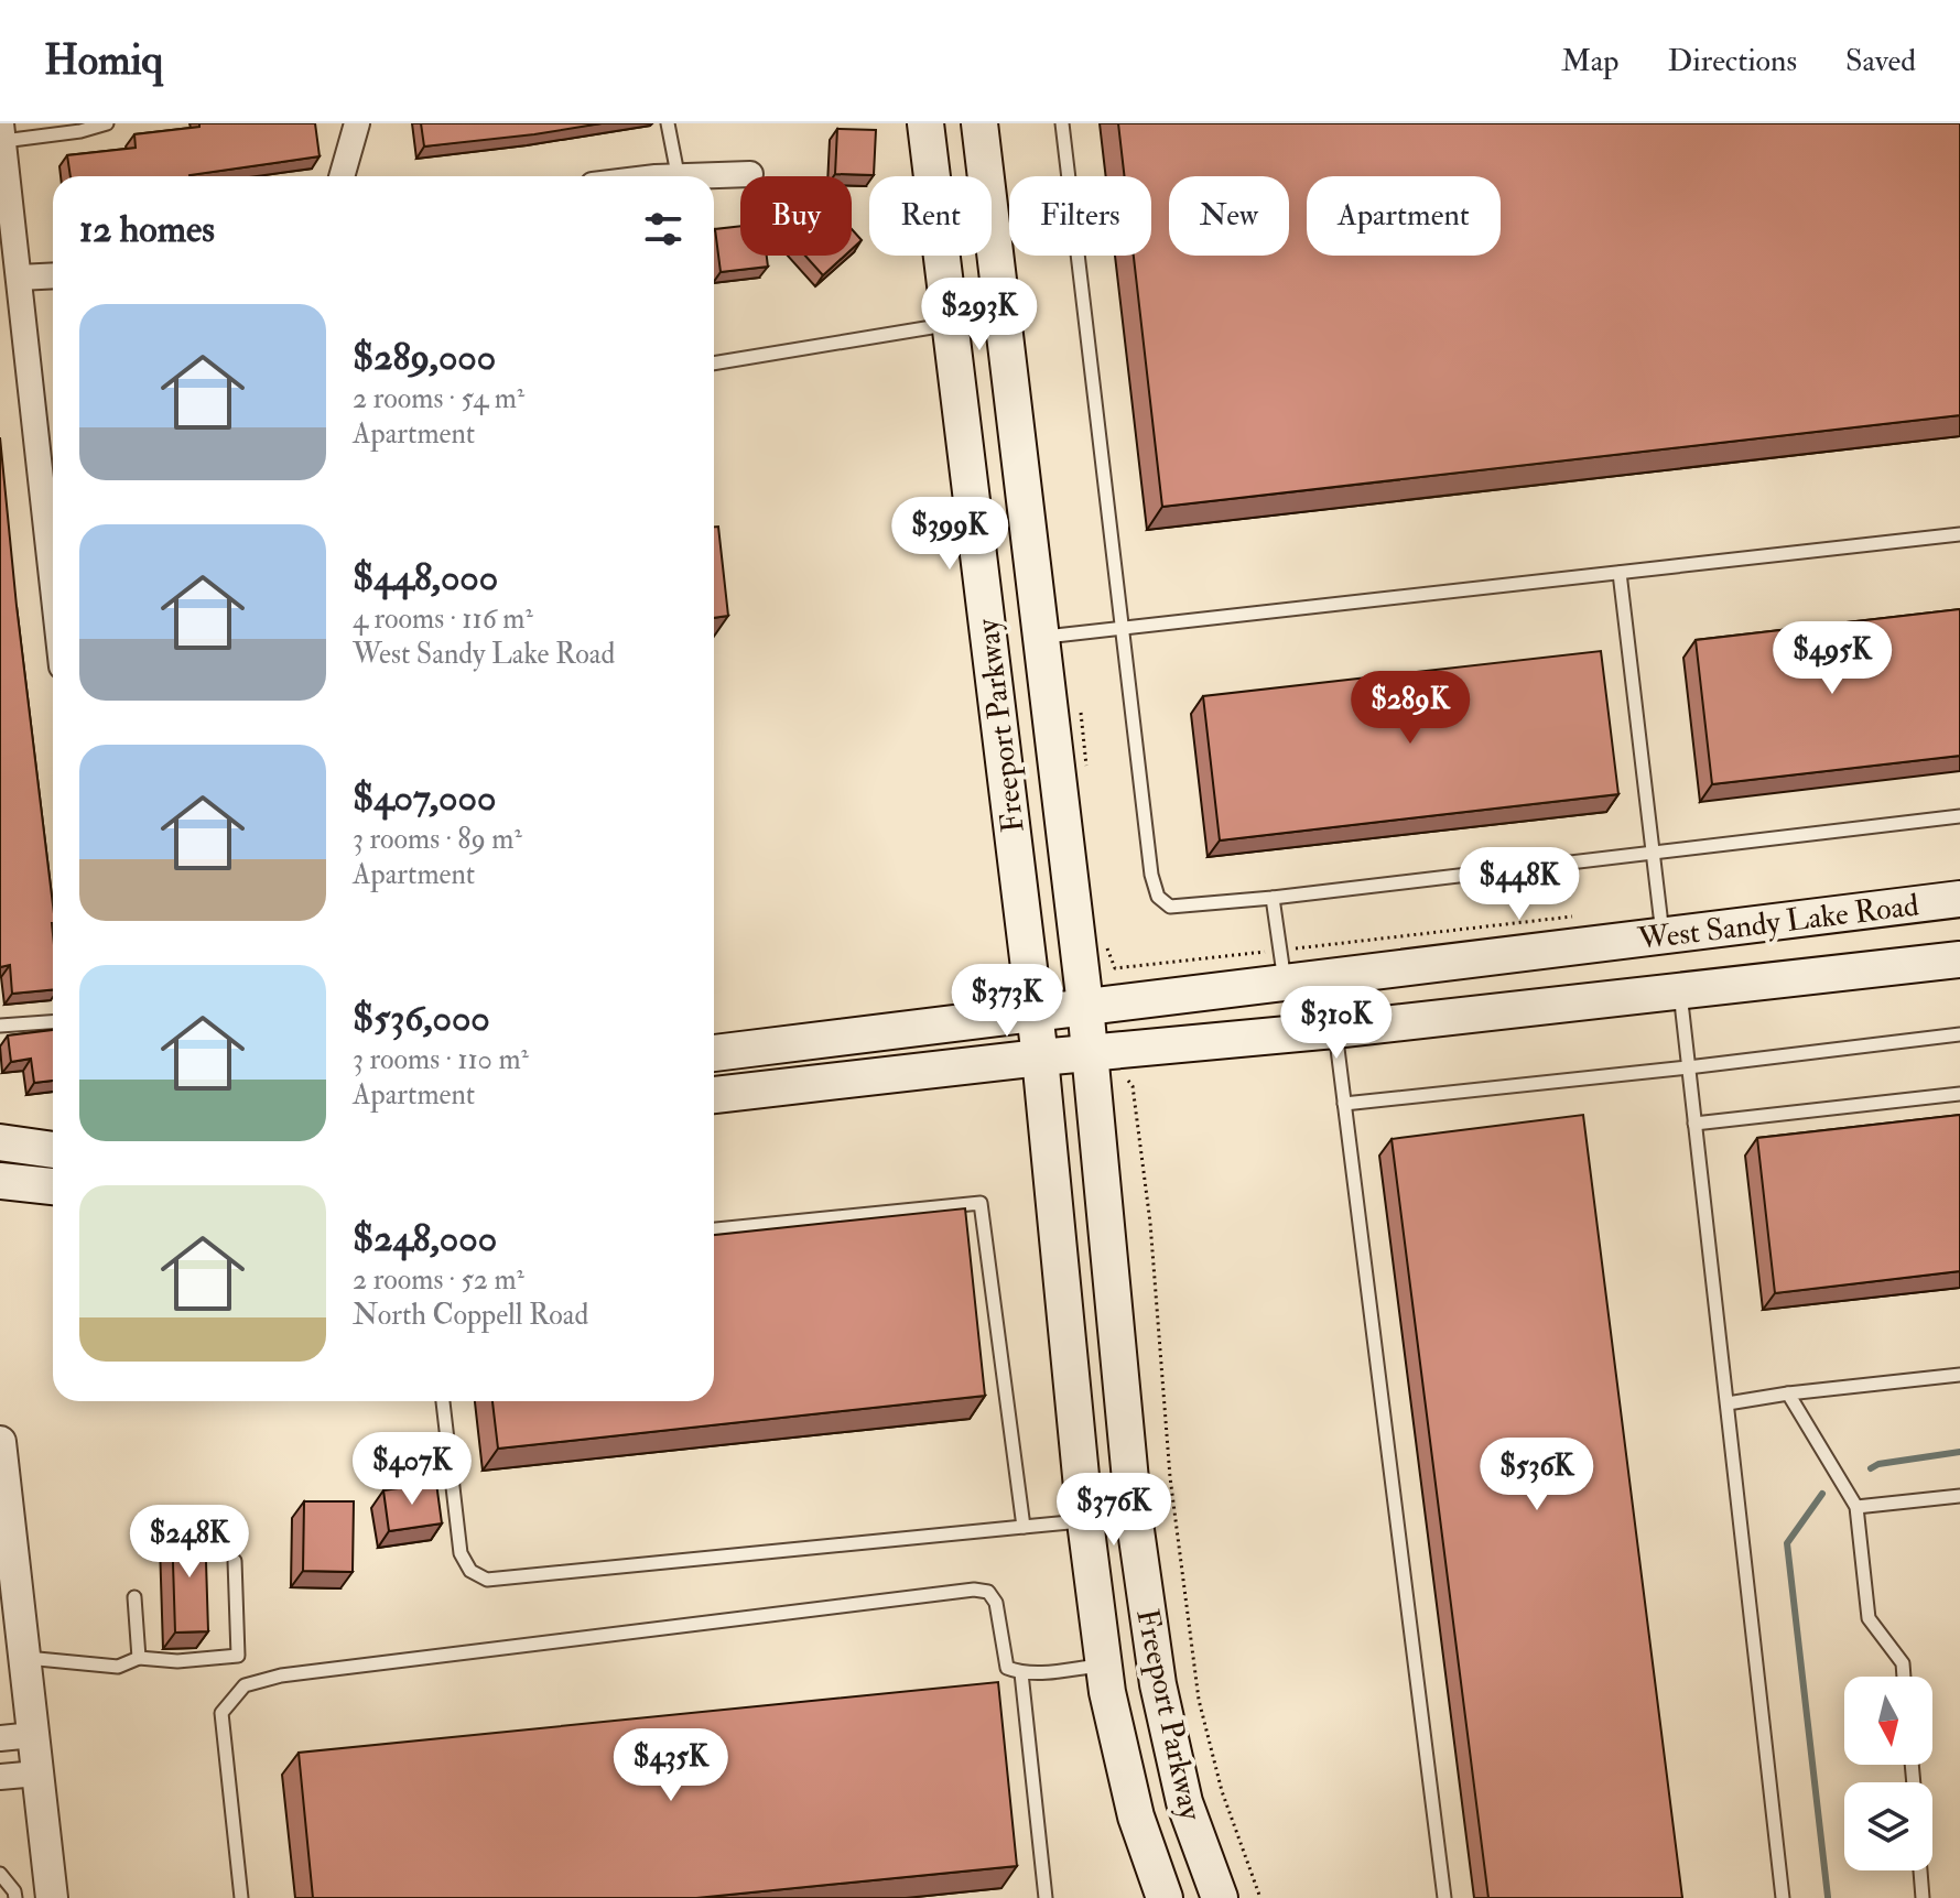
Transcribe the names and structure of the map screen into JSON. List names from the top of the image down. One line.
{"streets":{"main road":["Freeport Parkway","West Sandy Lake Road"]},"crossings":[["Freeport Parkway","West Sandy Lake Road"]],"north":"bottom","page":{"header":"Homiq","nav":["Map","Directions","Saved"],"chip":["Buy","Rent","Filters","New","Apartment"],"heading":"12 homes","price":["$293K","$399K","$495K","$289K","$448K","$373K","$310K","$407K","$536K","$376K","$248K","$435K"],"list":[{"name":"$289,000","note":"2 rooms · 54 m² · Apartment"},{"name":"$448,000","note":"4 rooms · 116 m² · West Sandy Lake Road"},{"name":"$407,000","note":"3 rooms · 89 m² · Apartment"},{"name":"$536,000","note":"3 rooms · 110 m² · Apartment"},{"name":"$248,000","note":"2 rooms · 52 m² · North Coppell Road"}]}}
